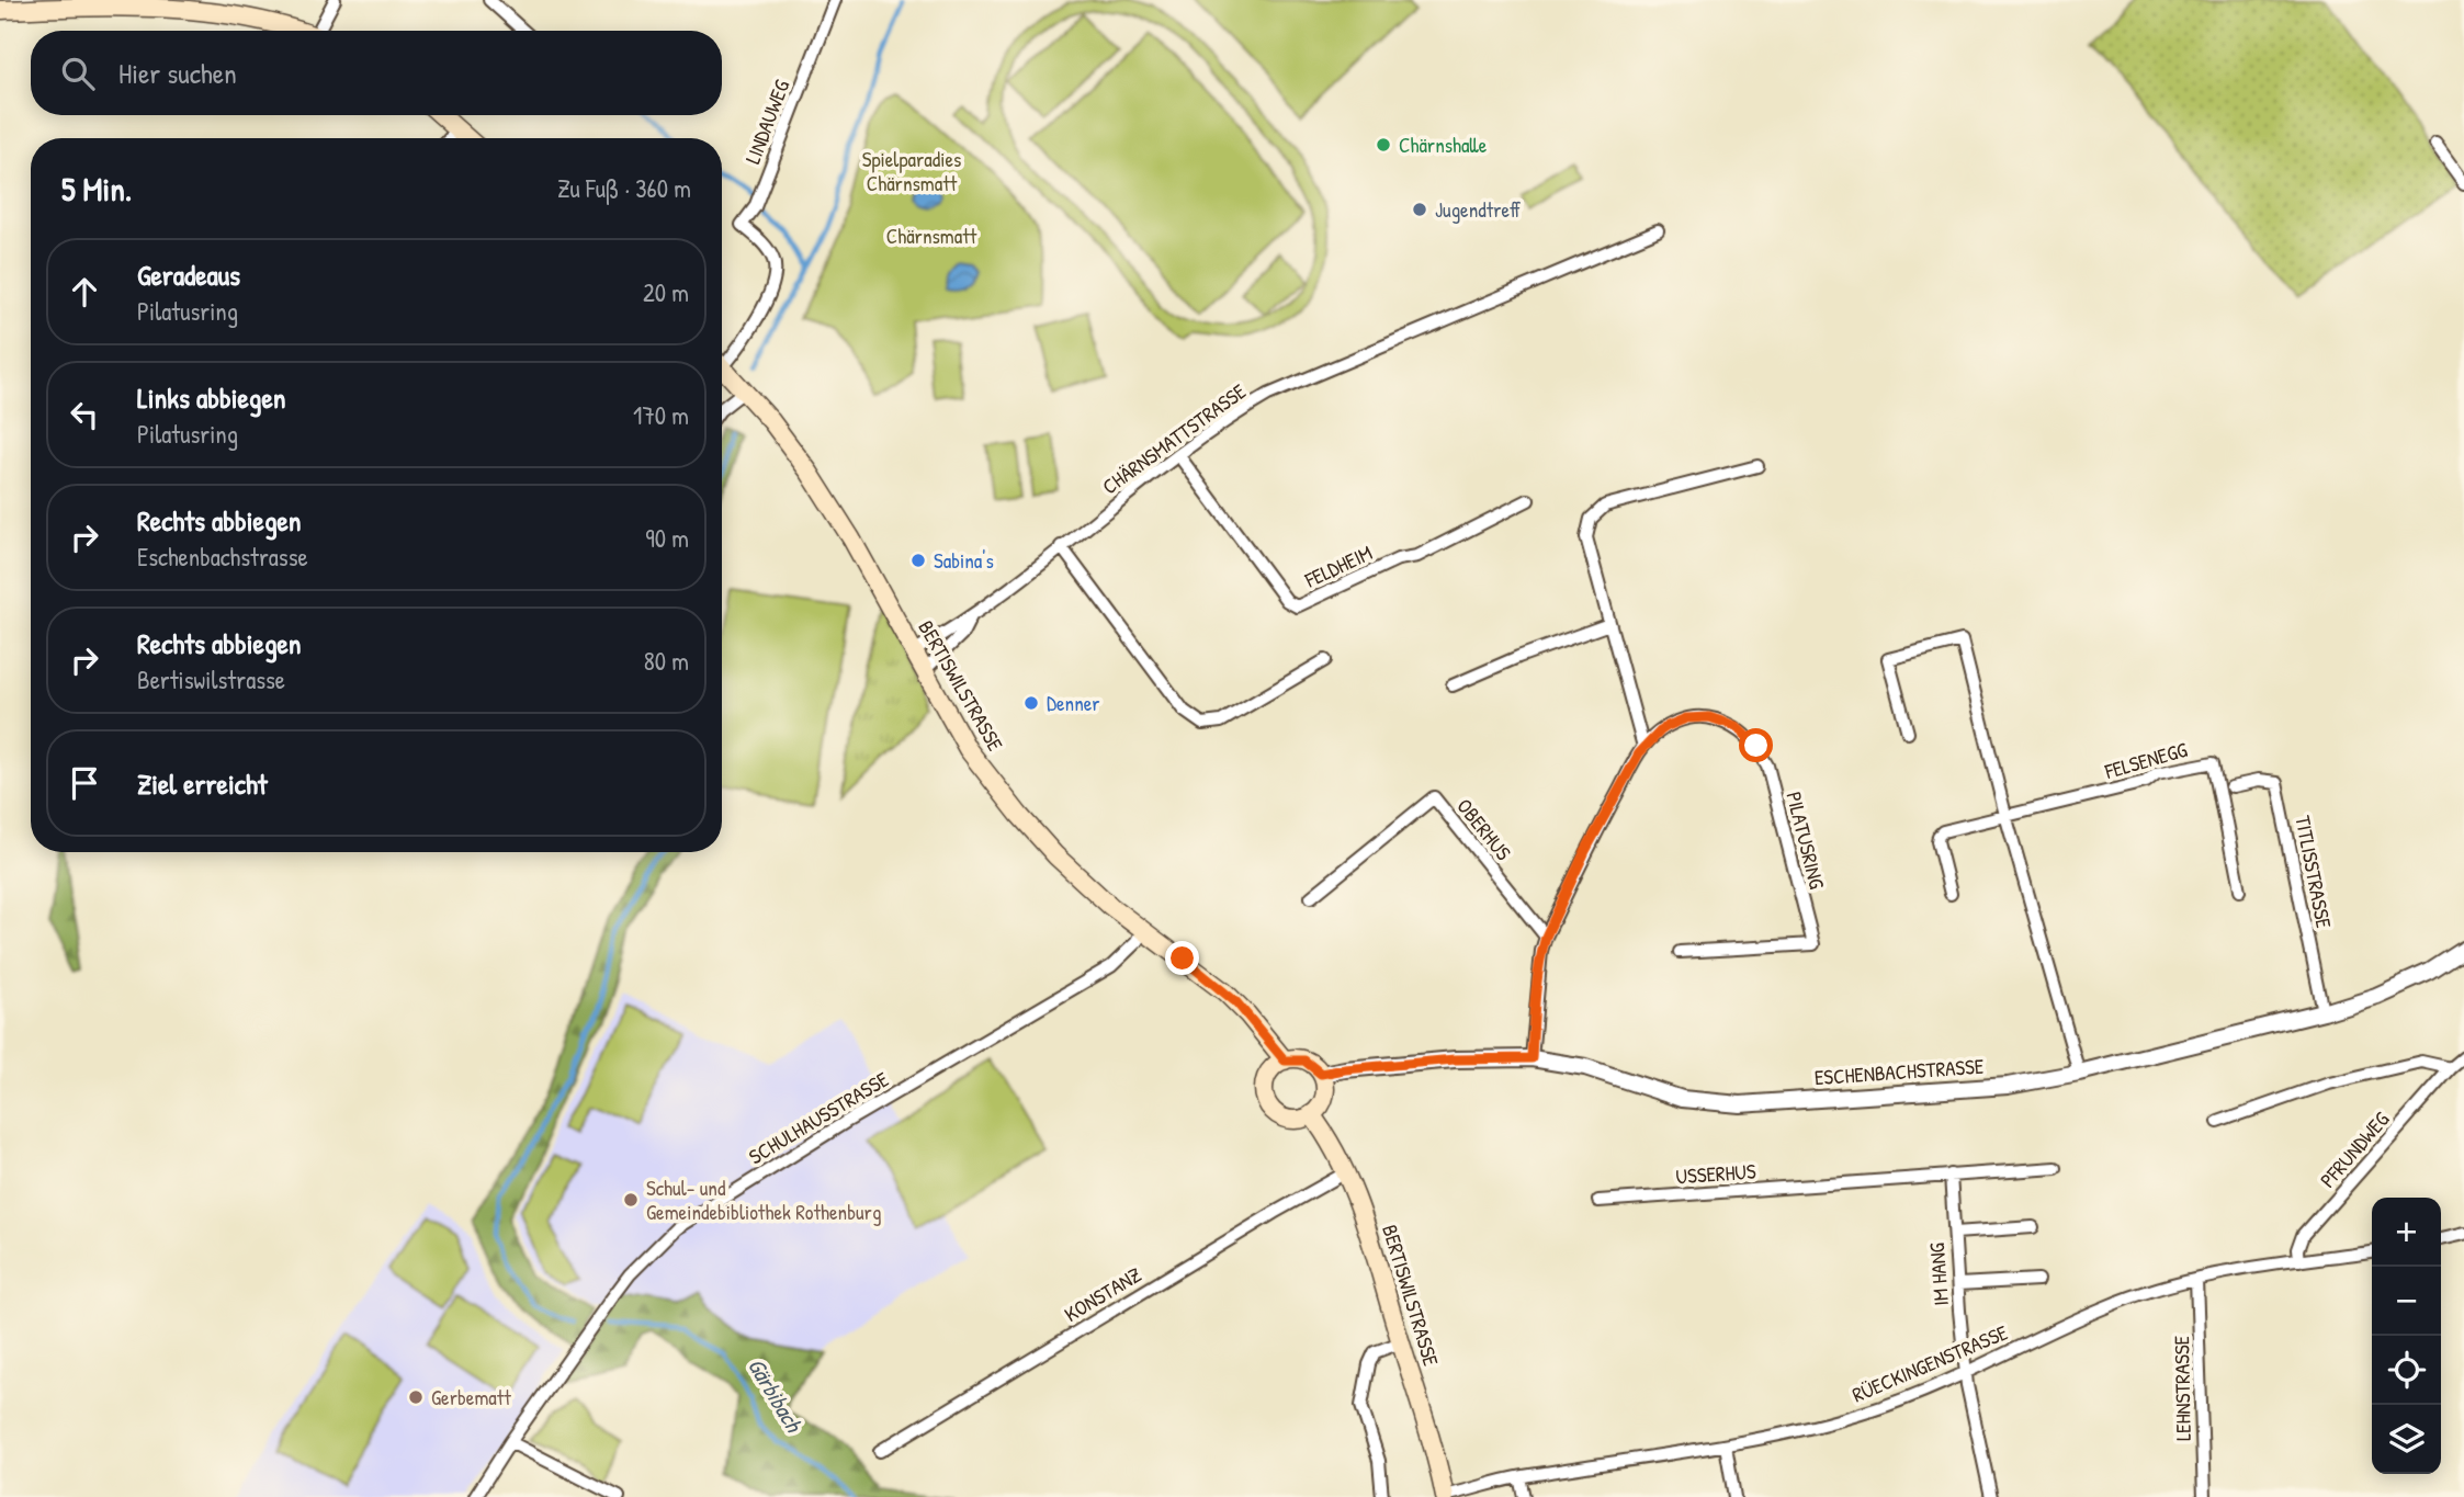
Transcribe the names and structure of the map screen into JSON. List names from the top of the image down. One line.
{"streets":{"main road":["BERTISWILSTRASSE"],"street":["LINDAUWEG","CHÄRNSMATTSTRASSE","FELDHEIM","FELSENEGG","OBERHUS","PILATUSRING","TITLISSTRASSE","ESCHENBACHSTRASSE","SCHULHAUSSTRASSE","PFRUNDWEG","USSERHUS","IM HANG","KONSTANZ","RÜECKINGENSTRASSE","LEHNSTRASSE"]},"crossings":[["CHÄRNSMATTSTRASSE","FELDHEIM"],["CHÄRNSMATTSTRASSE","BERTISWILSTRASSE"],["BERTISWILSTRASSE","ESCHENBACHSTRASSE"],["BERTISWILSTRASSE","SCHULHAUSSTRASSE"],["BERTISWILSTRASSE","KONSTANZ"],["BERTISWILSTRASSE","RÜECKINGENSTRASSE"],["OBERHUS","PILATUSRING"],["PILATUSRING","ESCHENBACHSTRASSE"],["TITLISSTRASSE","ESCHENBACHSTRASSE"],["PFRUNDWEG","RÜECKINGENSTRASSE"],["USSERHUS","IM HANG"],["IM HANG","RÜECKINGENSTRASSE"],["RÜECKINGENSTRASSE","LEHNSTRASSE"]],"water":["Gärbibach"],"parks":["Spielparadies Chärnsmatt","Chärnsmatt"],"places":["Chärnshalle","Jugendtreff","Sabina's","Denner","Schul- und Gemeindebibliothek Rothenburg","Gerbematt"],"page":{"search":"Hier suchen","heading":["5 Min.","Zu Fuß · 360 m"],"list":[["Geradeaus","Pilatusring","20 m"],["Links abbiegen","Pilatusring","170 m"],["Rechts abbiegen","Eschenbachstrasse","90 m"],["Rechts abbiegen","Bertiswilstrasse","80 m"],"Ziel erreicht"],"map_buttons":["+","−"]}}
